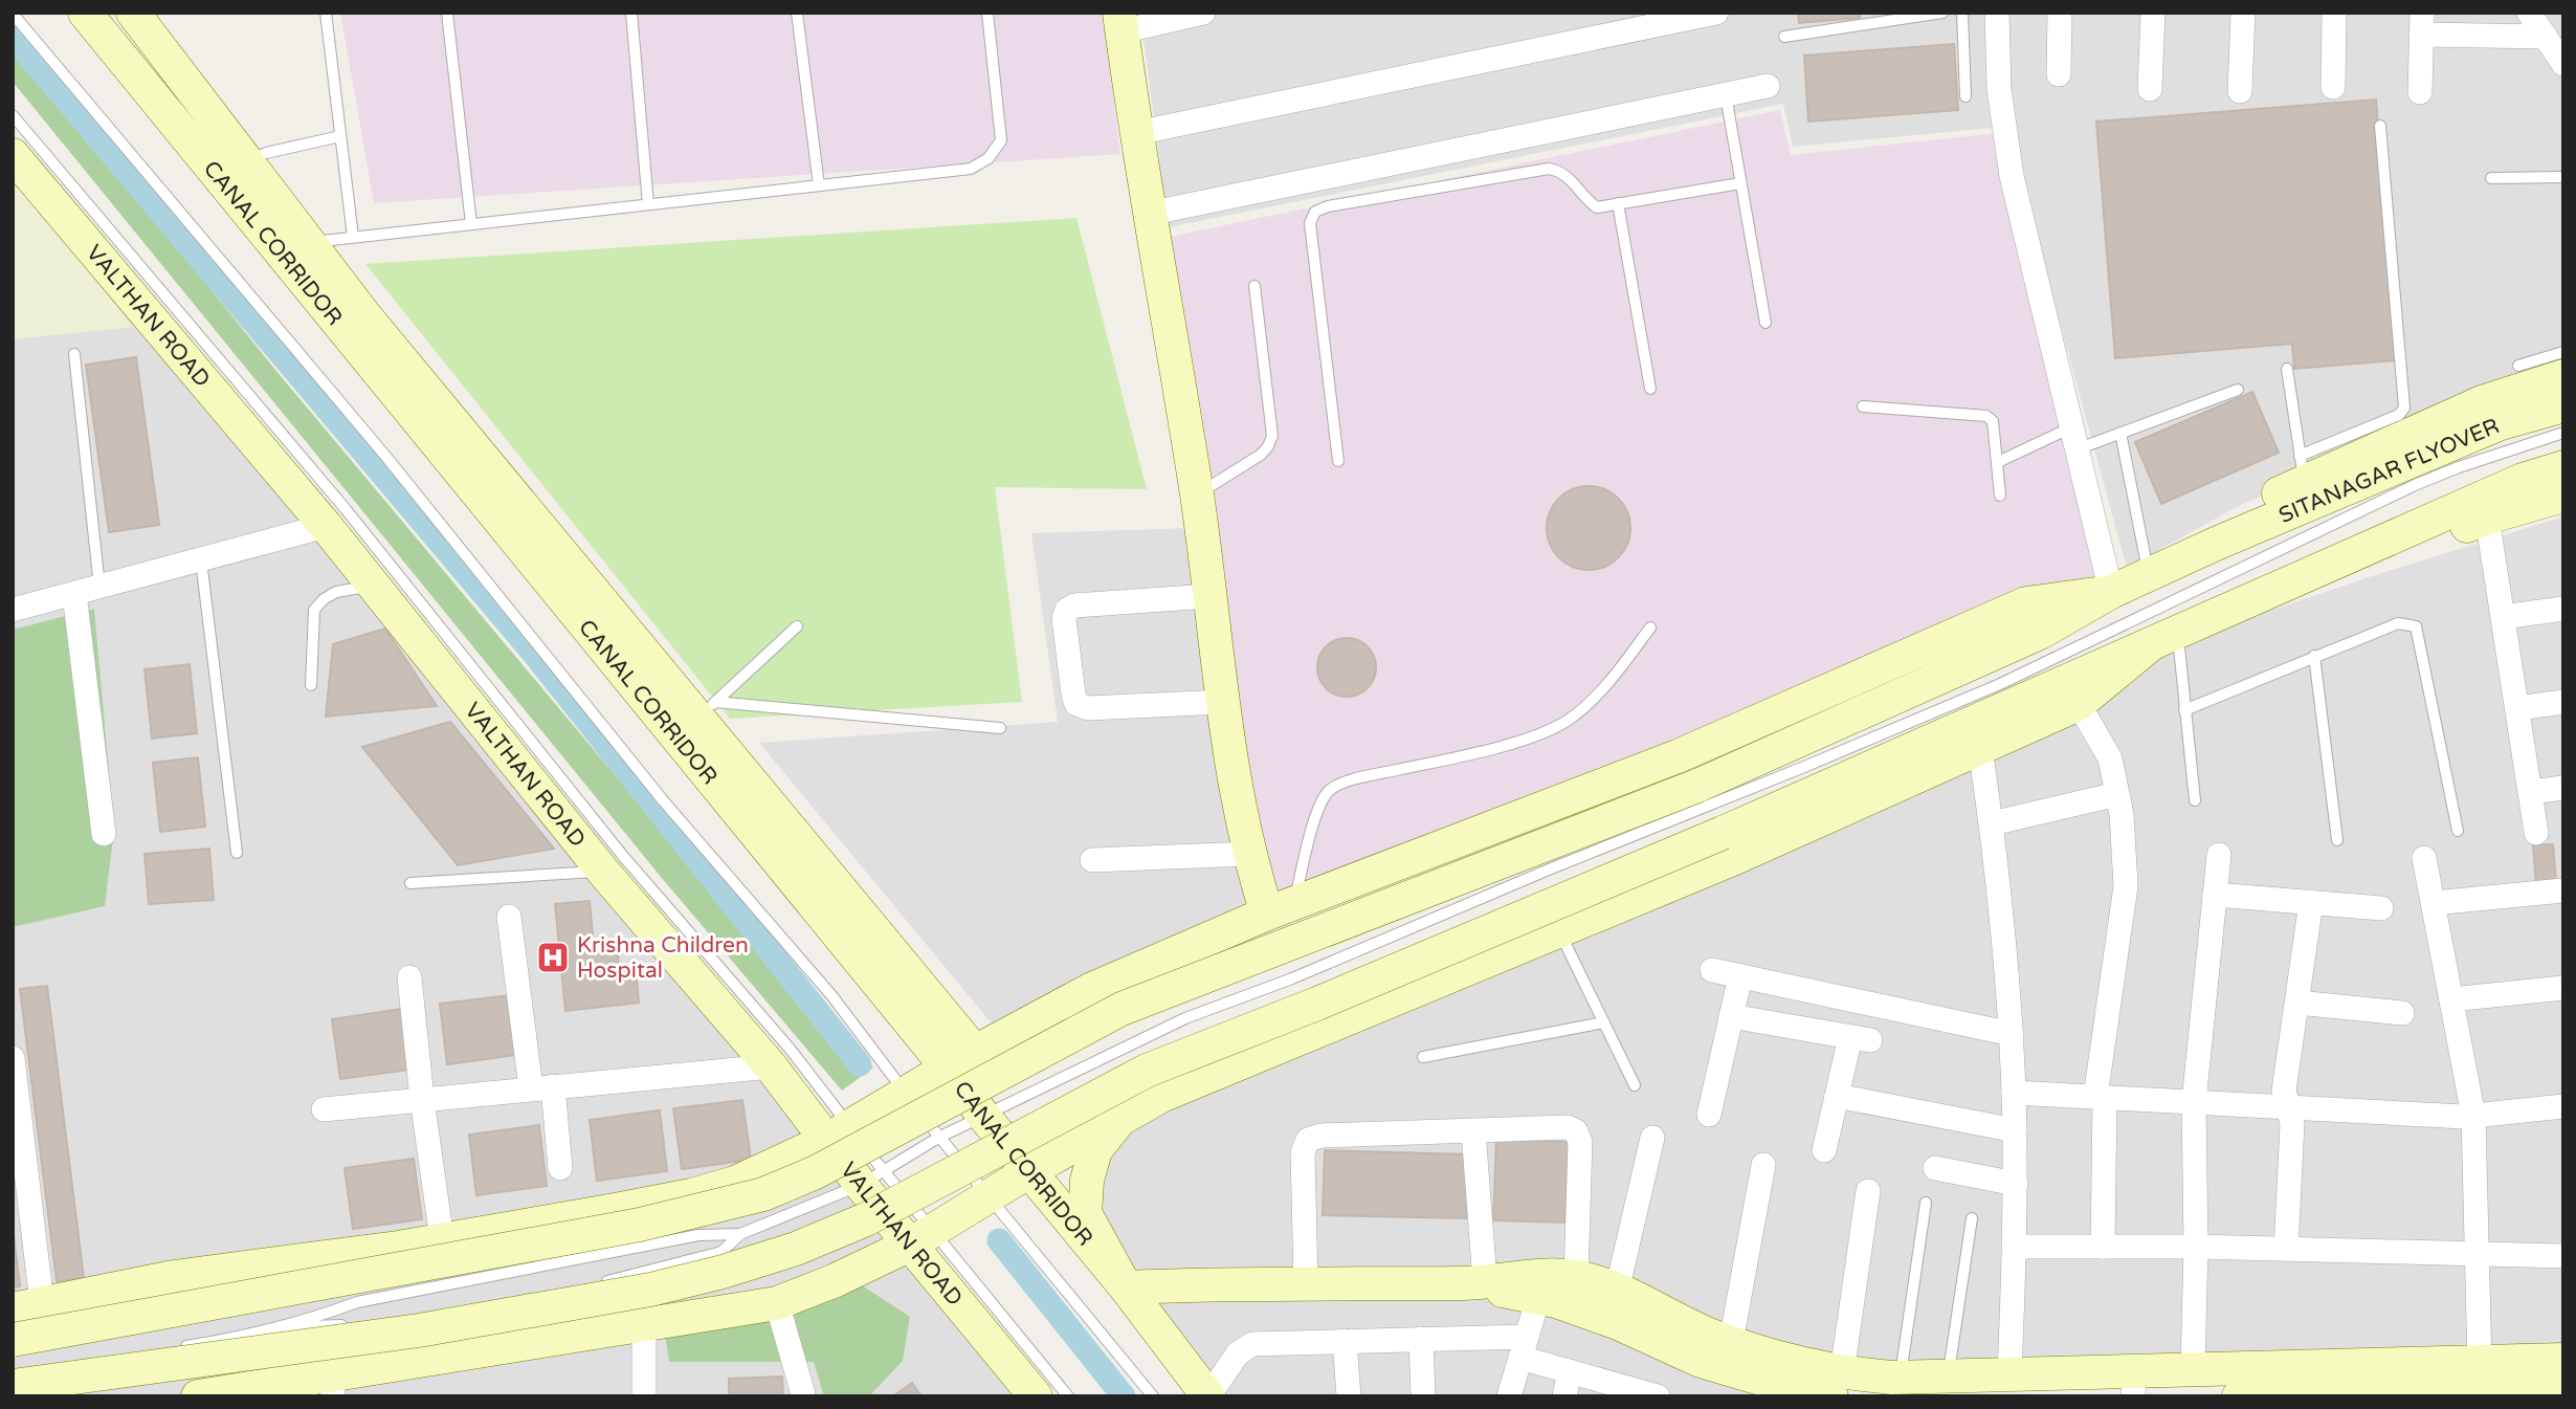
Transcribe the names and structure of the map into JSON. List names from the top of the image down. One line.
{"streets":{"main road":["CANAL CORRIDOR","VALTHAN ROAD","SITANAGAR FLYOVER"]},"places":{"hospital":["Krishna Children Hospital"]}}
